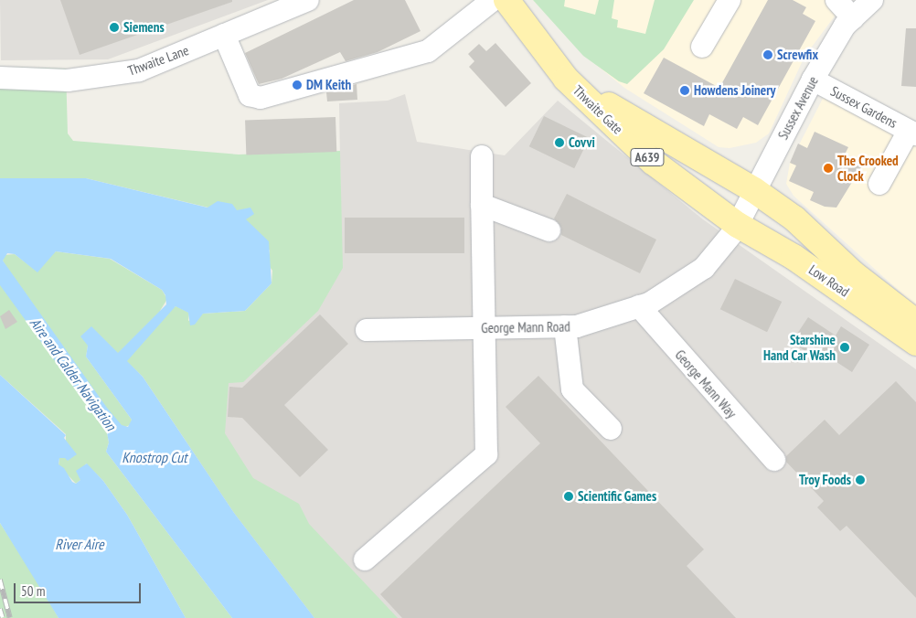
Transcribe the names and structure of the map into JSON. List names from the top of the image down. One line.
{"streets":{"main road":["Thwaite Gate","A639","Low Road"],"street":["Thwaite Lane","Sussex Gardens","Sussex Avenue","George Mann Road","George Mann Way"]},"crossings":[["Sussex Gardens","Sussex Avenue"],["Sussex Avenue","Thwaite Gate"],["Sussex Avenue","A639"],["Sussex Avenue","Low Road"],["Sussex Avenue","George Mann Road"],["Thwaite Gate","A639"],["Thwaite Gate","Low Road"],["Thwaite Gate","George Mann Road"],["A639","Low Road"],["Low Road","George Mann Road"],["George Mann Road","George Mann Way"]],"water":["Aire and Calder Navigation","Knostrop Cut","River Aire"],"places":["Siemens","Screwfix","DM Keith","Howdens Joinery","Covvi","The Crooked Clock","Starshine Hand Car Wash","Troy Foods","Scientific Games"],"scale_bar":"50 m"}
